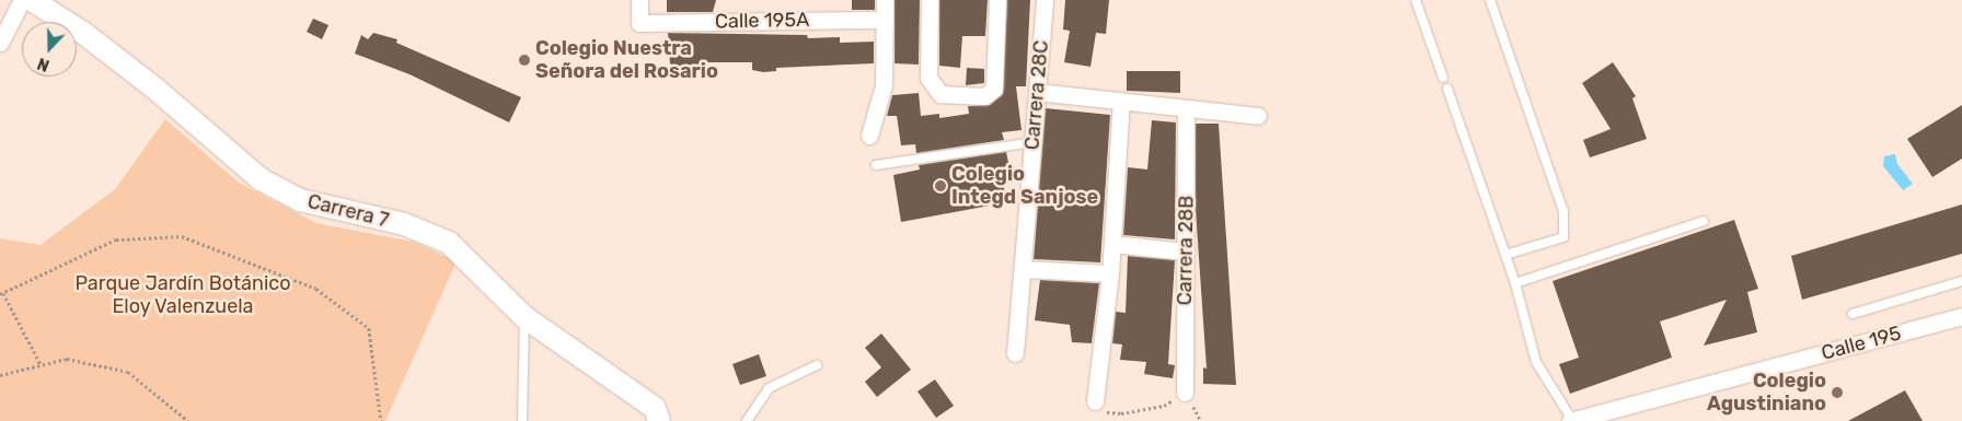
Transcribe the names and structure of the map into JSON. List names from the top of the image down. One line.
{"streets":{"main road":["Carrera 7"],"street":["Calle 195A","Carrera 28C","Carrera 28B","Calle 195"]},"parks":["Parque Jardín Botánico Eloy Valenzuela"],"places":["Colegio Nuestra Señora del Rosario","Colegio Integd Sanjose","Colegio Agustiniano"],"north":"bottom"}
